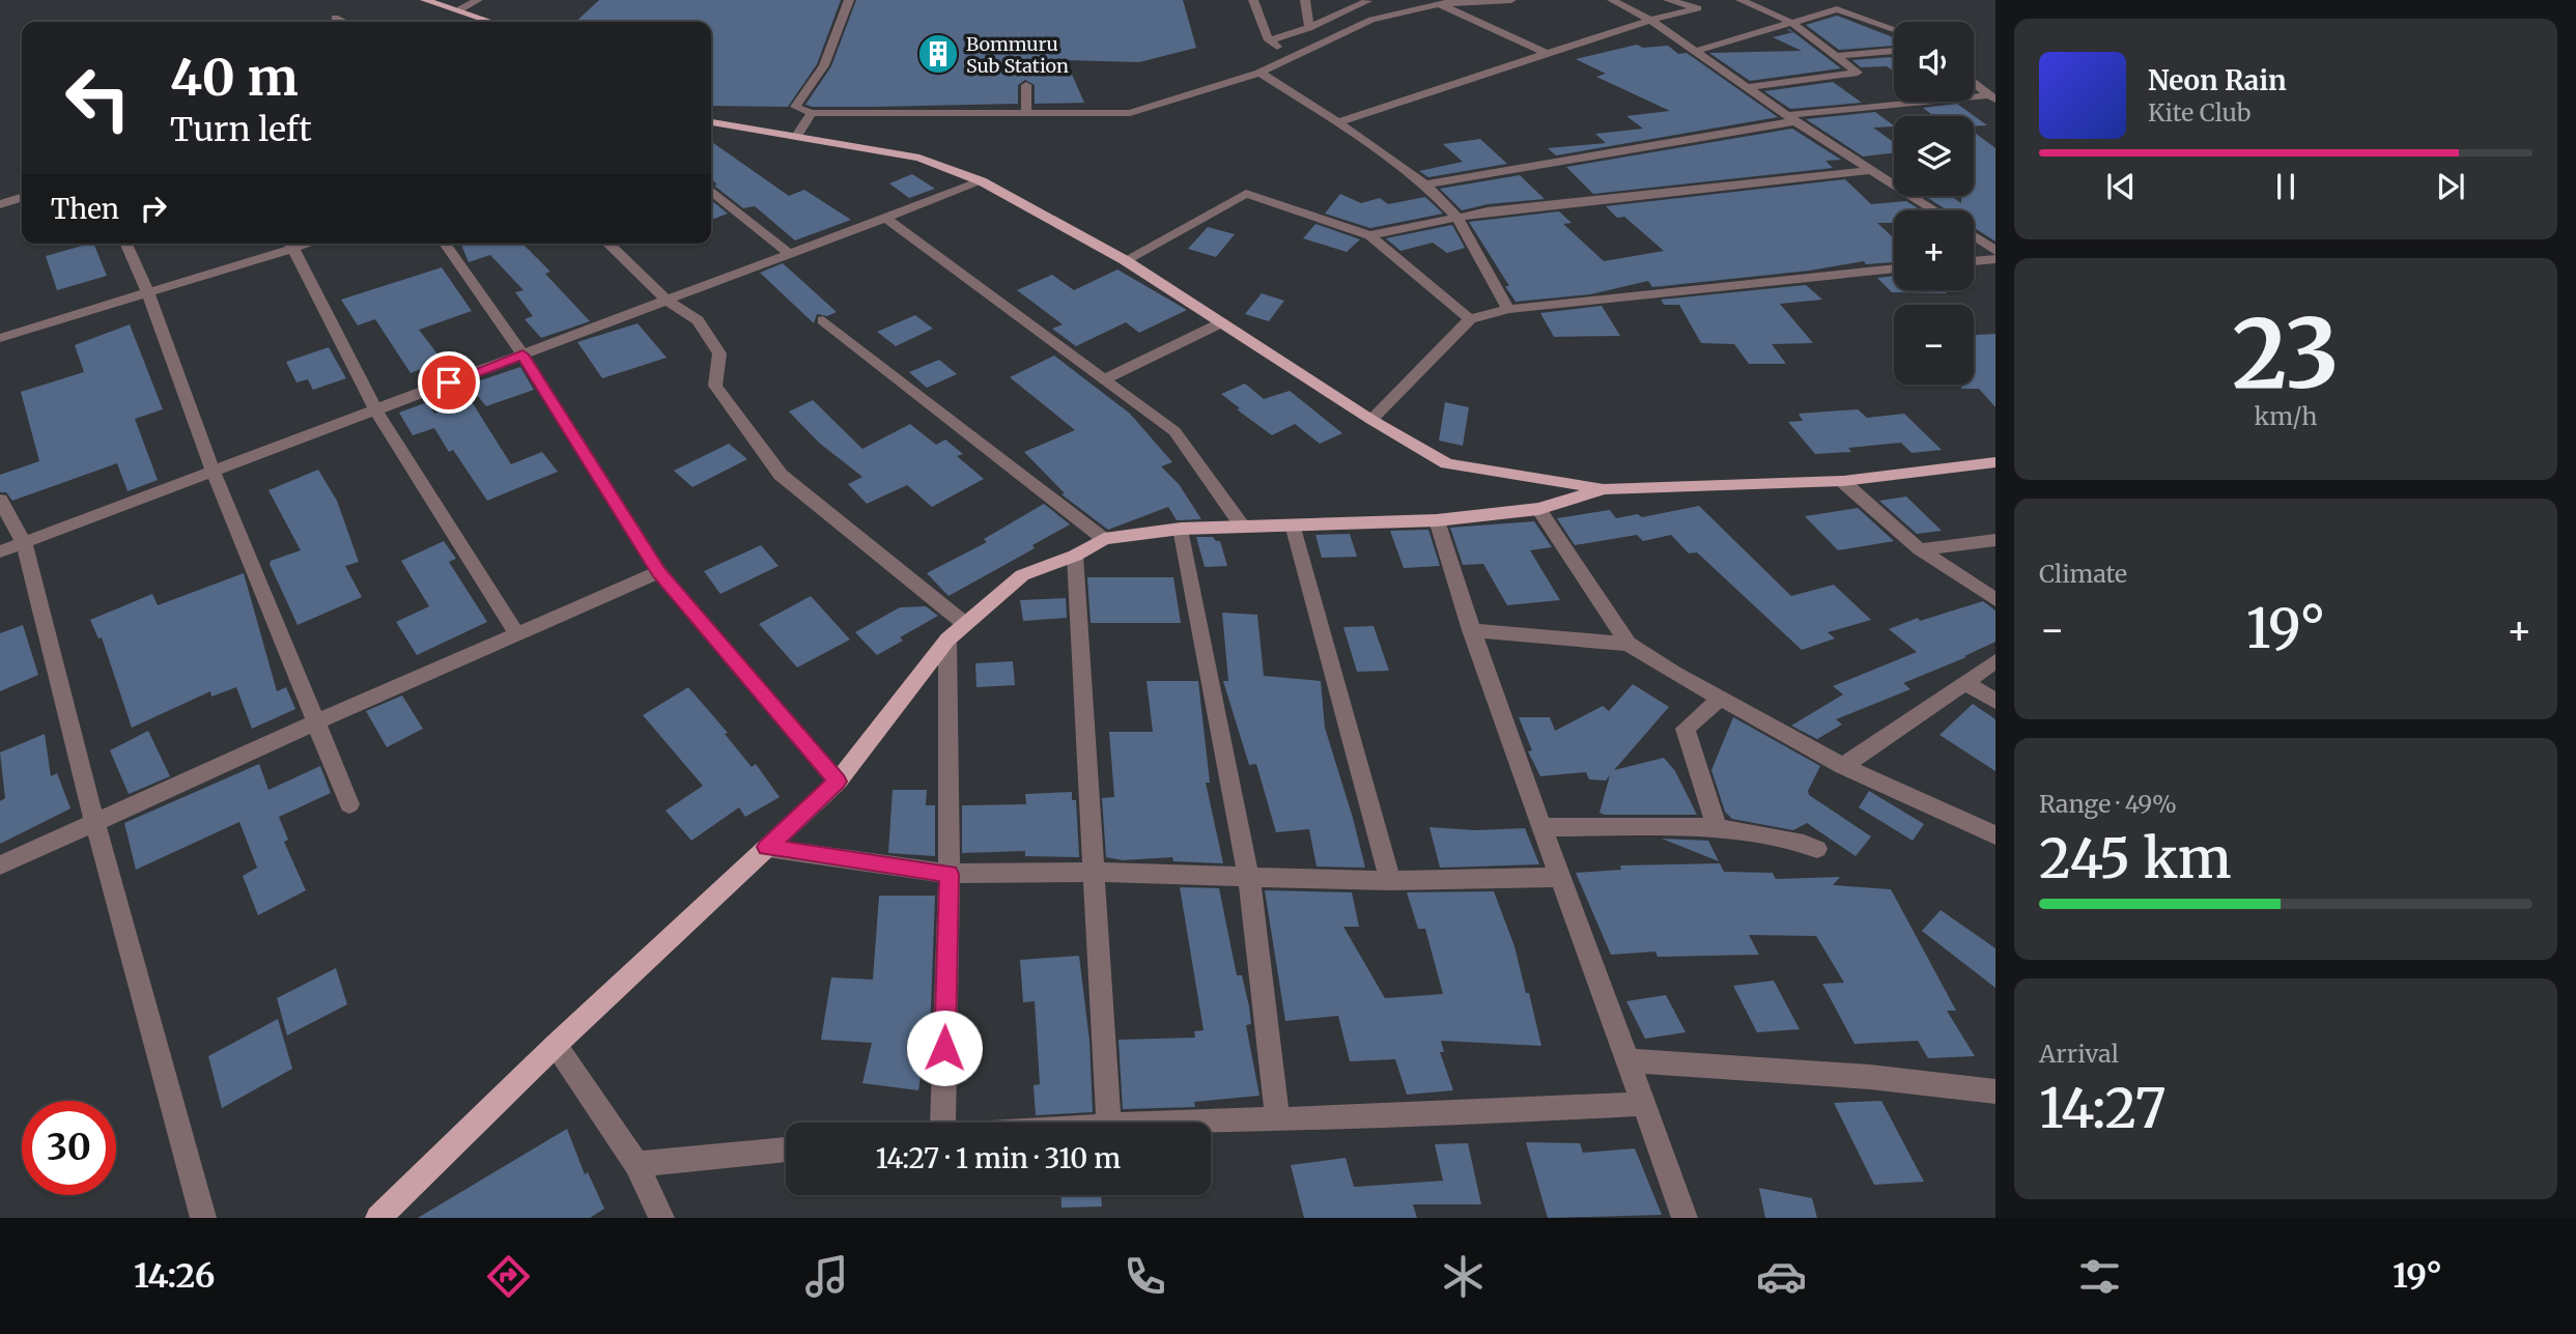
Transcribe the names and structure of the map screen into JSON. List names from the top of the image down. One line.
{"places":{"building":["Bommuru Sub Station"]},"page":{"map_buttons":["+","−"],"turn":["40 m","Turn left"],"song":["Neon Rain","Kite Club"],"then":"Then","tile":[["23","km/h"],"Climate",["Range · 49%","245 km"],["Arrival","14:27"]],"heat":["−","19°","+"],"limit":"30","trip":"14:27 · 1 min · 310 m","tabs":["14:26","19°"]}}
